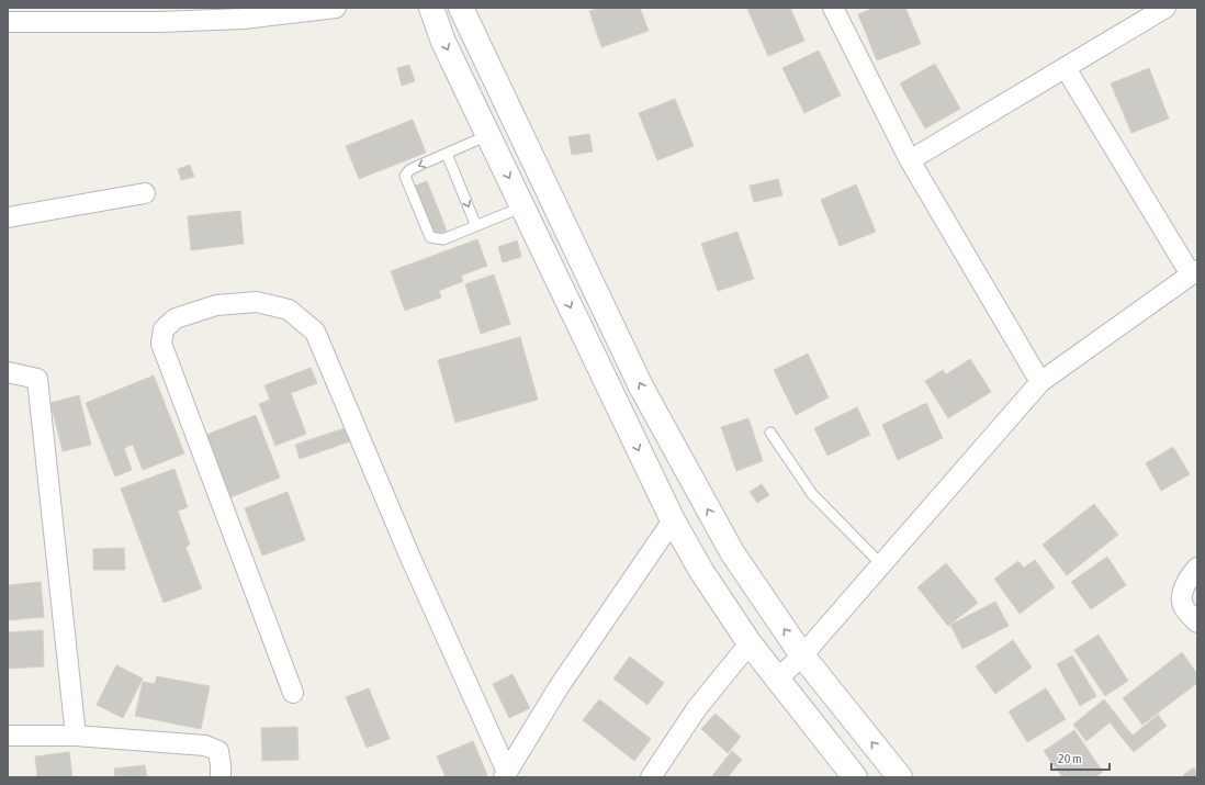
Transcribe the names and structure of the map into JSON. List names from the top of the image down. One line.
{"scale_bar":"20 m"}
